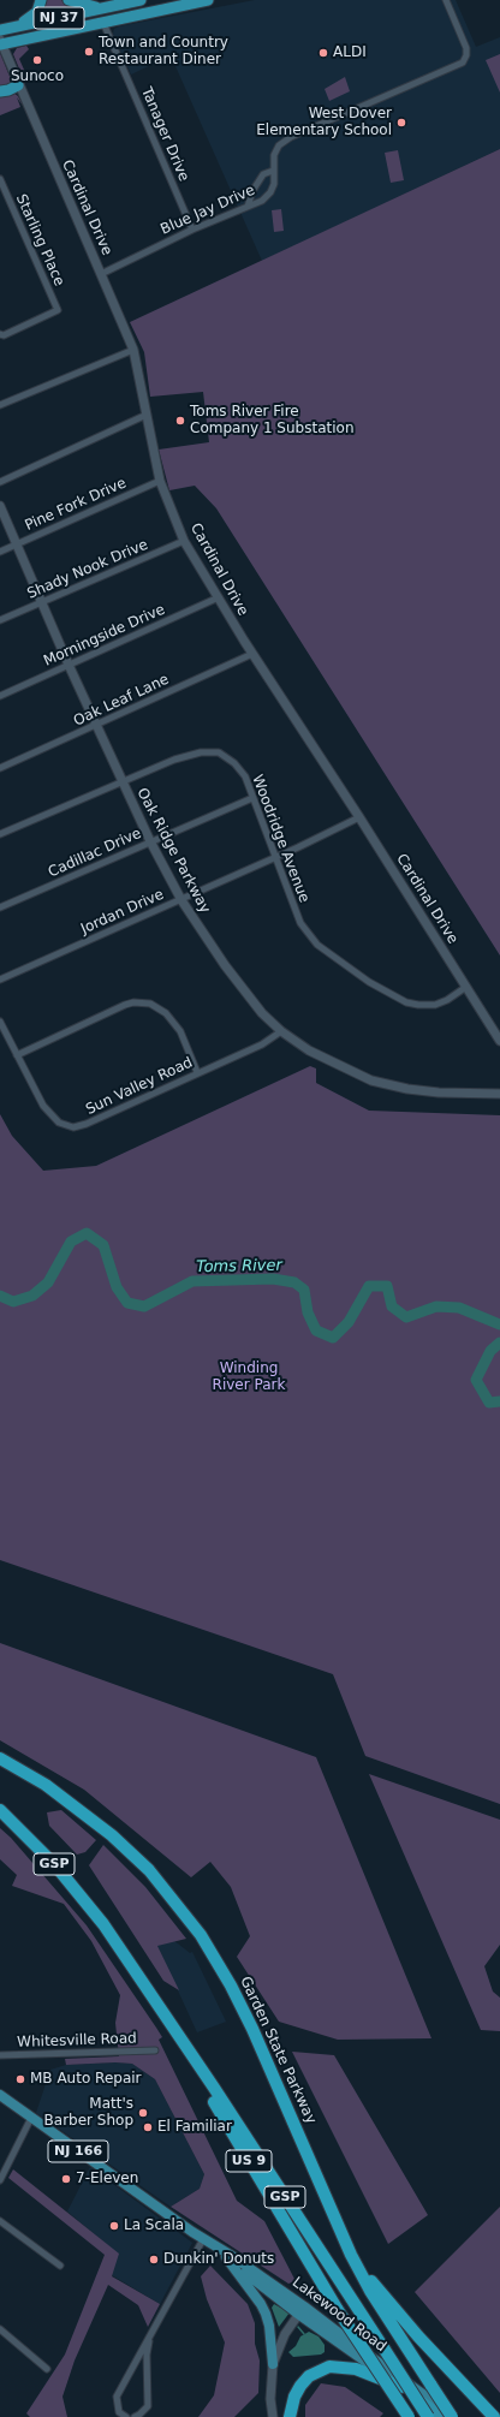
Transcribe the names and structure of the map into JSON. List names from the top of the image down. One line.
{"streets":{"highway":["NJ 37","GSP","Garden State Parkway","US 9","Lakewood Road"],"main road":["NJ 166"],"street":["Tanager Drive","Cardinal Drive","Blue Jay Drive","Starling Place","Pine Fork Drive","Shady Nook Drive","Morningside Drive","Oak Leaf Lane","Woodridge Avenue","Oak Ridge Parkway","Cadillac Drive","Jordan Drive","Sun Valley Road","Whitesville Road"]},"crossings":[["NJ 37","Tanager Drive"],["NJ 37","Cardinal Drive"],["Tanager Drive","Blue Jay Drive"],["Cardinal Drive","Blue Jay Drive"],["Cardinal Drive","Pine Fork Drive"],["Cardinal Drive","Shady Nook Drive"],["Cardinal Drive","Morningside Drive"],["Cardinal Drive","Oak Leaf Lane"],["Cardinal Drive","Woodridge Avenue"],["Cardinal Drive","Jordan Drive"],["Pine Fork Drive","Oak Ridge Parkway"],["Shady Nook Drive","Oak Ridge Parkway"],["Morningside Drive","Oak Ridge Parkway"],["Oak Leaf Lane","Oak Ridge Parkway"],["Woodridge Avenue","Oak Ridge Parkway"],["Woodridge Avenue","Cadillac Drive"],["Woodridge Avenue","Jordan Drive"],["Oak Ridge Parkway","Cadillac Drive"],["Oak Ridge Parkway","Jordan Drive"],["Oak Ridge Parkway","Sun Valley Road"],["GSP","US 9"],["Garden State Parkway","Lakewood Road"]],"water":["Toms River"],"parks":["Winding River Park"],"places":["Town and Country Restaurant Diner","ALDI","Sunoco","West Dover Elementary School","Toms River Fire Company 1 Substation","MB Auto Repair","Matt's Barber Shop","El Familiar","7-Eleven","La Scala","Dunkin' Donuts"]}
